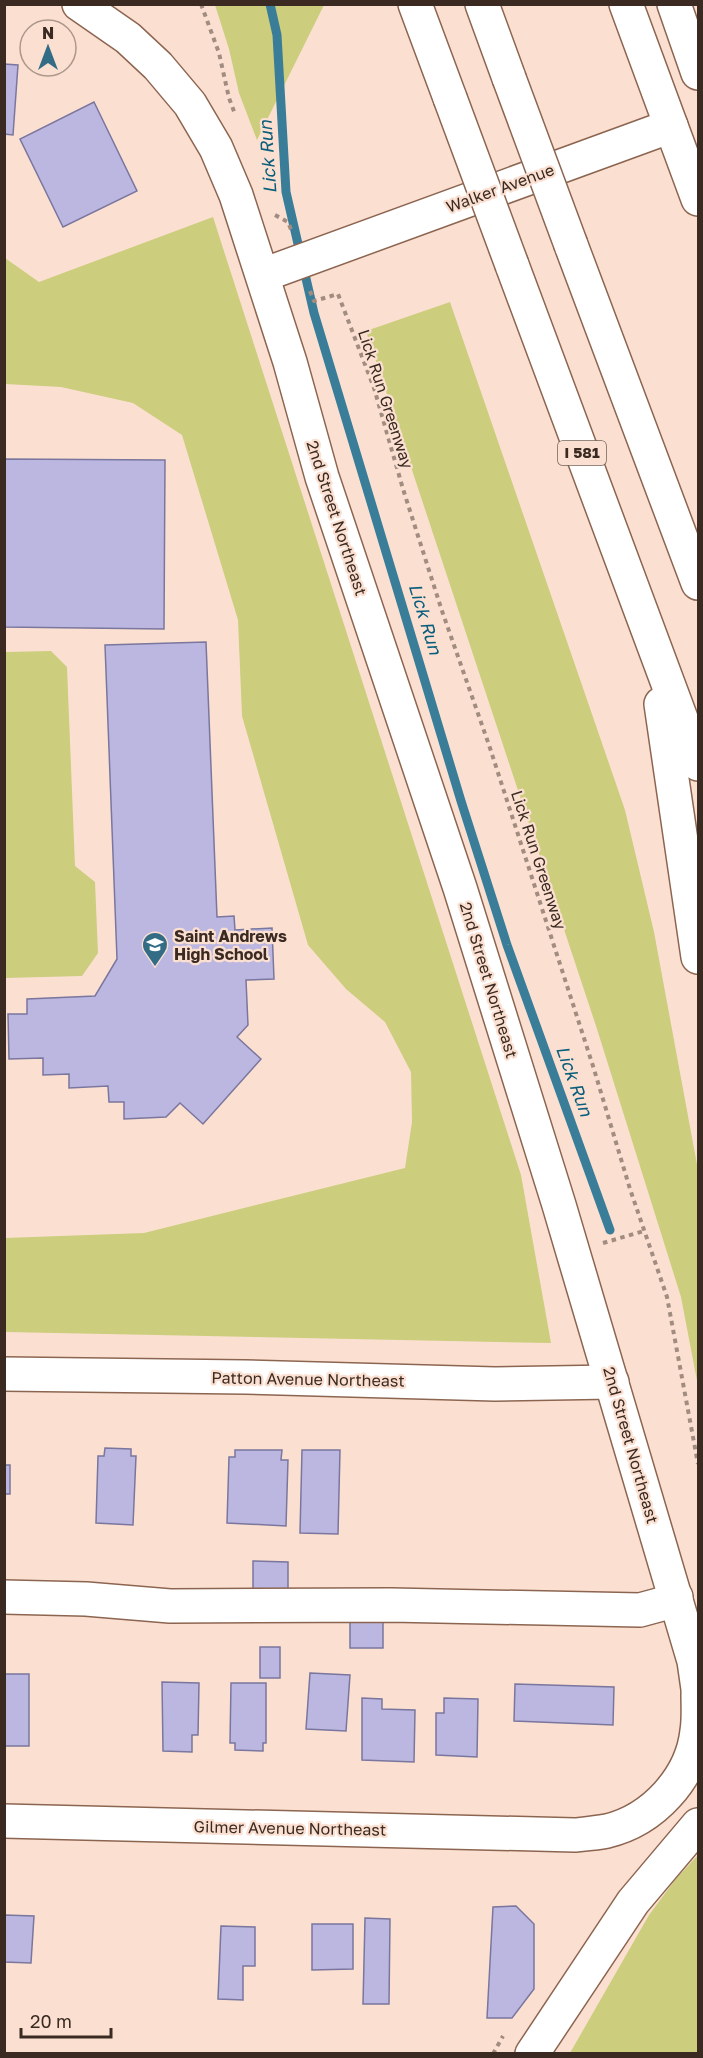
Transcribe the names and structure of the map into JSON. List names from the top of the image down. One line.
{"streets":{"main road":["Walker Avenue","I 581","2nd Street Northeast","Patton Avenue Northeast","Gilmer Avenue Northeast"],"path":["Lick Run Greenway"]},"crossings":[["Walker Avenue","2nd Street Northeast"],["2nd Street Northeast","Patton Avenue Northeast"]],"water":["Lick Run"],"places":{"school or university":["Saint Andrews High School"]},"scale_bar":"20 m","north":"top"}
